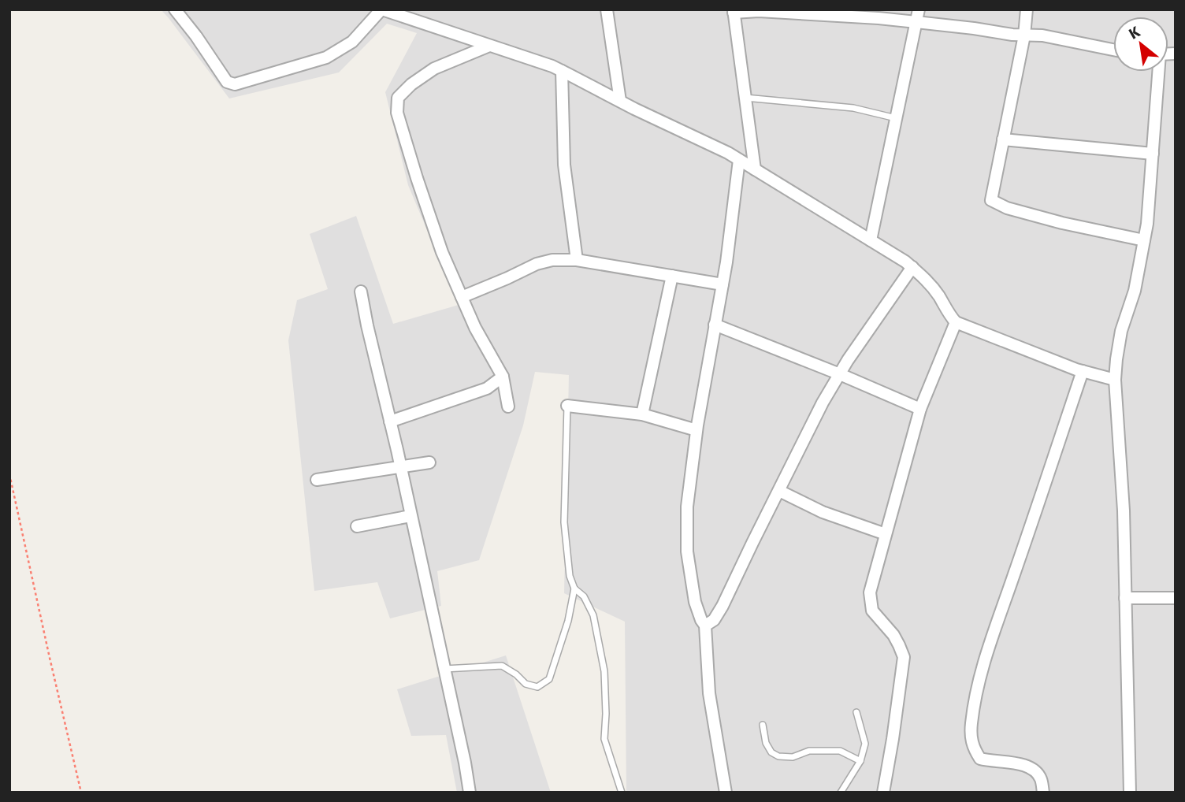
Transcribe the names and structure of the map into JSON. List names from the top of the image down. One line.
{"north":"top left"}
